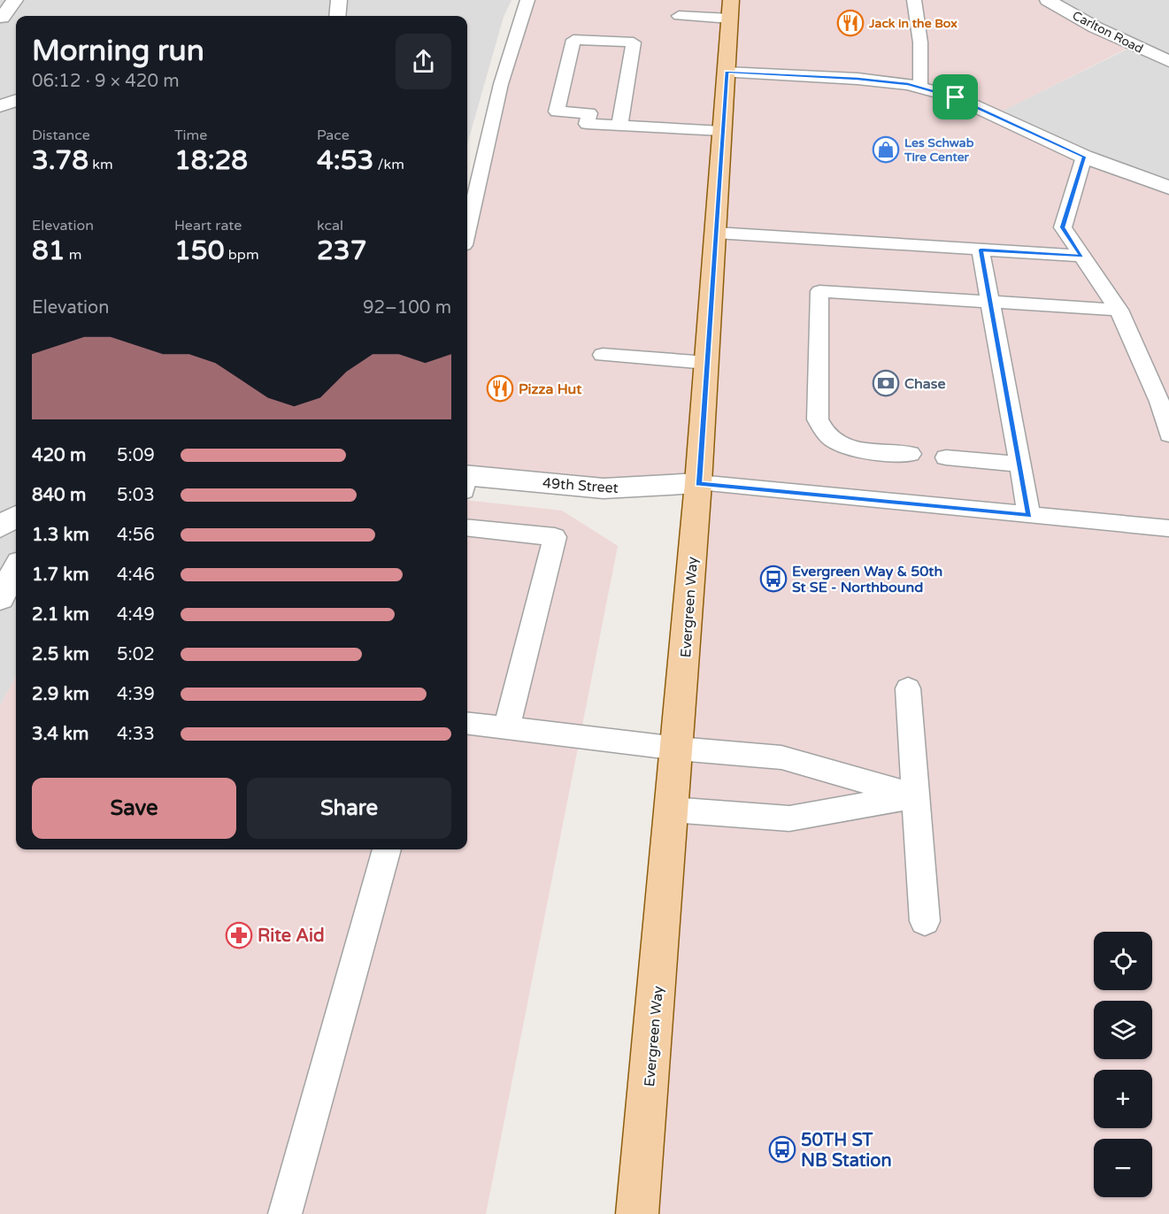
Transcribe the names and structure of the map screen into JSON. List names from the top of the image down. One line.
{"streets":{"main road":["Evergreen Way"],"street":["Carlton Road","49th Street"]},"crossings":[["49th Street","Evergreen Way"]],"places":{"restaurant":["Jack in the Box","Pizza Hut"],"shop":["Les Schwab Tire Center"],"bank":["Chase"],"bus stop":["Evergreen Way & 50th St SE - Northbound","50TH ST NB Station"],"pharmacy":["Rite Aid"]},"page":{"heading":["Morning run","06:12 · 9 × 420 m"],"stats":[["Distance","3.78 km"],["Time","18:28"],["Pace","4:53 /km"],["Elevation","81 m"],["Heart rate","150 bpm"],["kcal","237"]],"chart":["Elevation","92–100 m"],"list":[{"name":"420 m","note":"5:09"},{"name":"840 m","note":"5:03"},{"name":"1.3 km","note":"4:56"},{"name":"1.7 km","note":"4:46"},{"name":"2.1 km","note":"4:49"},{"name":"2.5 km","note":"5:02"},{"name":"2.9 km","note":"4:39"},{"name":"3.4 km","note":"4:33"}],"buttons":["Save","Share"],"map_buttons":["+","−"]}}
